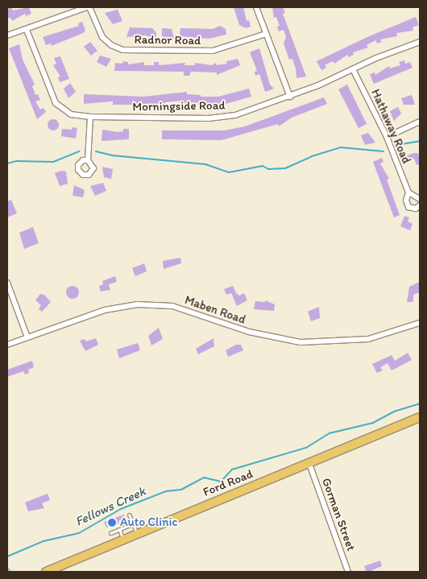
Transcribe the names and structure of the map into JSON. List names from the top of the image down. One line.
{"streets":{"main road":["Ford Road"],"street":["Radnor Road","Morningside Road","Hathaway Road","Maben Road","Gorman Street"]},"crossings":[["Morningside Road","Hathaway Road"],["Ford Road","Gorman Street"]],"water":["Fellows Creek"],"places":["Auto Clinic"]}
